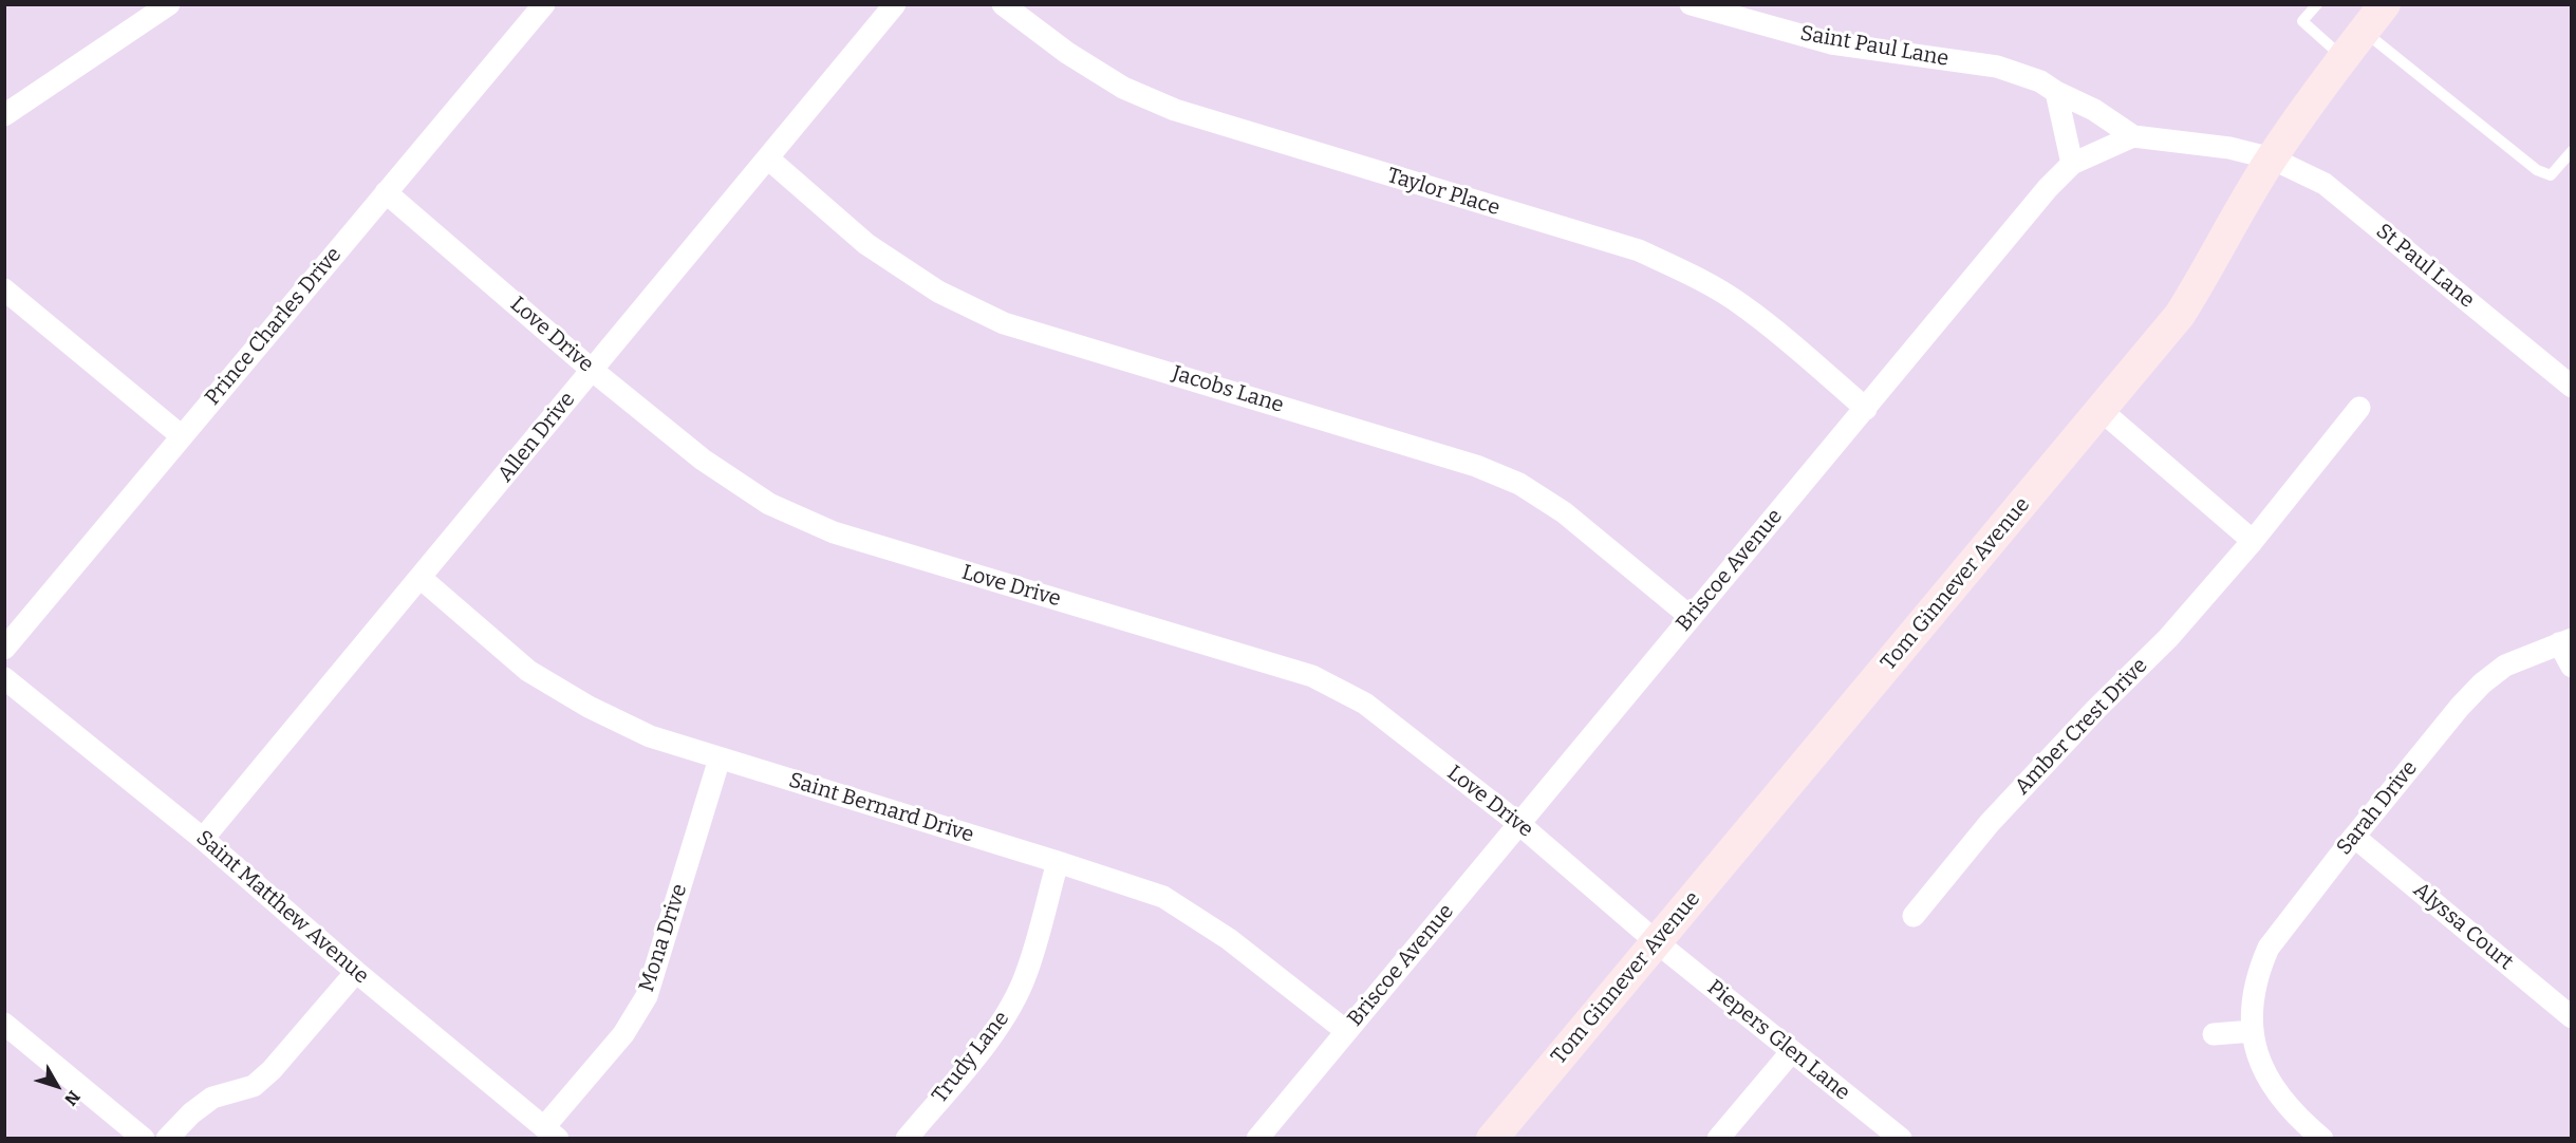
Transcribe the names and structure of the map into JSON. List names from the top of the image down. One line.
{"streets":{"main road":["Tom Ginnever Avenue"],"street":["Saint Paul Lane","Taylor Place","St Paul Lane","Prince Charles Drive","Love Drive","Jacobs Lane","Allen Drive","Briscoe Avenue","Amber Crest Drive","Saint Bernard Drive","Sarah Drive","Saint Matthew Avenue","Alyssa Court","Mona Drive","Piepers Glen Lane","Trudy Lane"]},"crossings":[["Taylor Place","Briscoe Avenue"],["St Paul Lane","Tom Ginnever Avenue"],["Prince Charles Drive","Love Drive"],["Love Drive","Allen Drive"],["Love Drive","Briscoe Avenue"],["Love Drive","Tom Ginnever Avenue"],["Love Drive","Piepers Glen Lane"],["Jacobs Lane","Allen Drive"],["Jacobs Lane","Briscoe Avenue"],["Allen Drive","Saint Bernard Drive"],["Allen Drive","Saint Matthew Avenue"],["Briscoe Avenue","Saint Bernard Drive"],["Tom Ginnever Avenue","Piepers Glen Lane"],["Saint Bernard Drive","Mona Drive"],["Saint Bernard Drive","Trudy Lane"],["Sarah Drive","Alyssa Court"],["Saint Matthew Avenue","Mona Drive"]],"north":"bottom right"}
